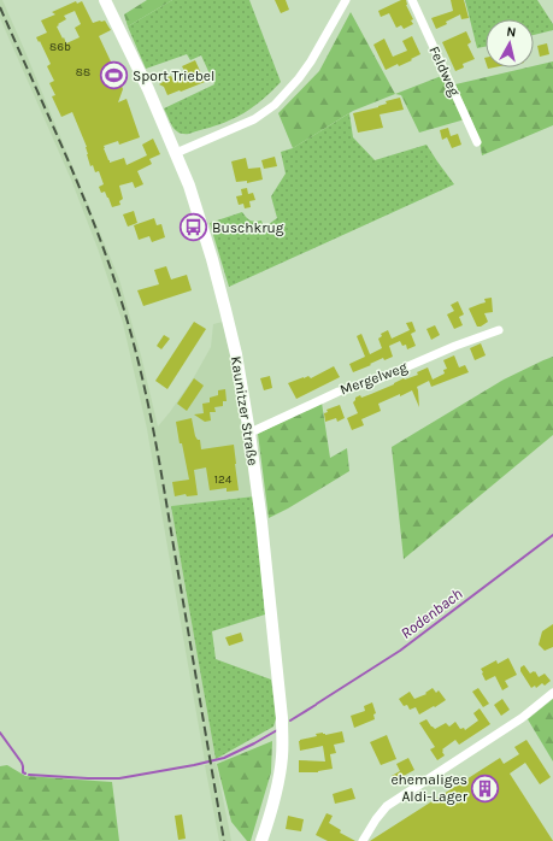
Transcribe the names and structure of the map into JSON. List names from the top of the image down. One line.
{"streets":{"street":["Feldweg","Mergelweg","Kaunitzer Straße"]},"crossings":[["Mergelweg","Kaunitzer Straße"]],"water":["Rodenbach"],"places":{"sports":["Sport Triebel"],"bus stop":["Buschkrug"],"building":["ehemaliges Aldi-Lager"]},"house_numbers":["86b","88","124"],"north":"top"}
